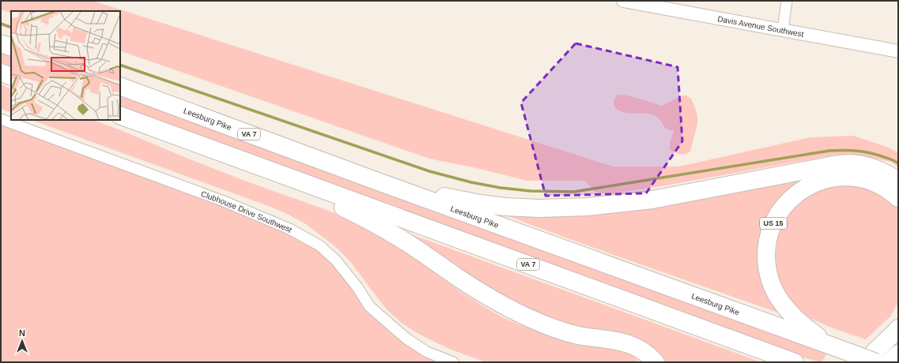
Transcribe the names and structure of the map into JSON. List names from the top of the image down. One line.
{"streets":{"highway":["Leesburg Pike","VA 7","US 15"],"street":["Davis Avenue Southwest","Clubhouse Drive Southwest"]},"crossings":[["Leesburg Pike","US 15"]],"north":"top"}
